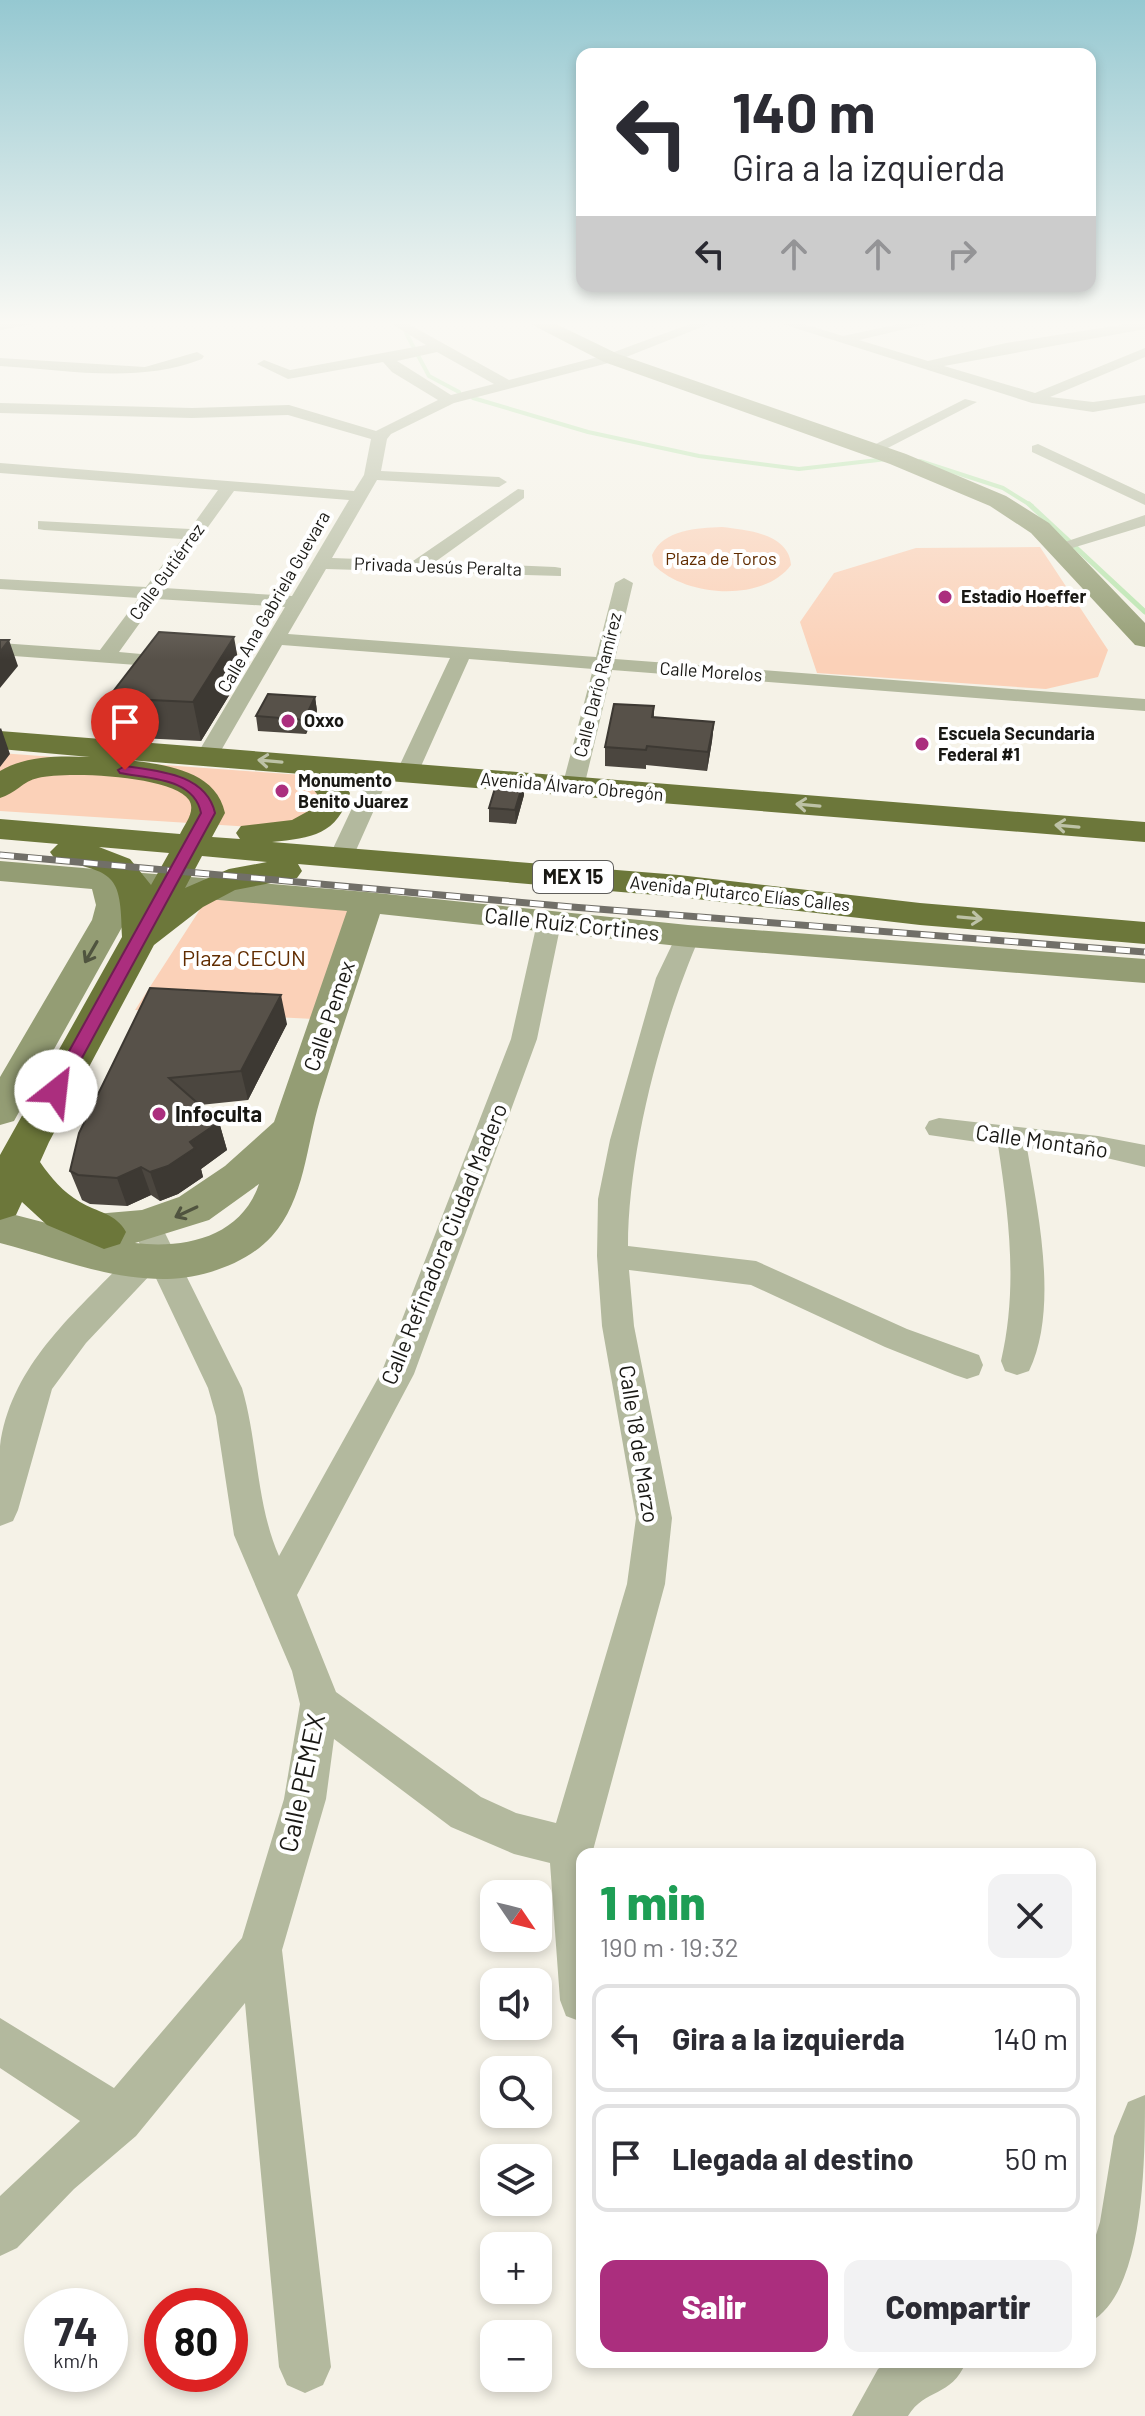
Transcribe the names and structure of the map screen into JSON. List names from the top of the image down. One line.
{"streets":{"highway":["Avenida Álvaro Obregón","MEX 15","Avenida Plutarco Elías Calles"],"street":["Privada Jesús Peralta","Calle Gutiérrez","Calle Ana Gabriela Guevara","Calle Morelos","Calle Darío Ramírez","Calle Ruíz Cortines","Calle Pemex","Calle Montaño","Calle Refinadora Ciudad Madero","Calle 18 de Marzo","Calle PEMEX"]},"crossings":[["Privada Jesús Peralta","Calle Ana Gabriela Guevara"],["Calle Ana Gabriela Guevara","Calle Morelos"],["Calle Ana Gabriela Guevara","Avenida Álvaro Obregón"],["Calle Morelos","Calle Darío Ramírez"],["Calle Darío Ramírez","Avenida Álvaro Obregón"],["Calle Ruíz Cortines","Calle Pemex"],["Calle Ruíz Cortines","Calle Refinadora Ciudad Madero"],["Calle Ruíz Cortines","Calle 18 de Marzo"],["Calle Refinadora Ciudad Madero","Calle PEMEX"]],"parks":["Plaza de Toros","Plaza CECUN"],"places":["Estadio Hoeffer","Oxxo","Escuela Secundaria Federal #1","Monumento Benito Juarez","Infoculta"],"north":"bottom right","page":{"turn":["140 m","Gira a la izquierda"],"heading":["1 min","190 m · 19:32"],"map_buttons":["+","−"],"list":[{"name":"Gira a la izquierda","value":"140 m"},{"name":"Llegada al destino","value":"50 m"}],"buttons":["Salir","Compartir"],"speed":"74 km/h","limit":"80"}}
